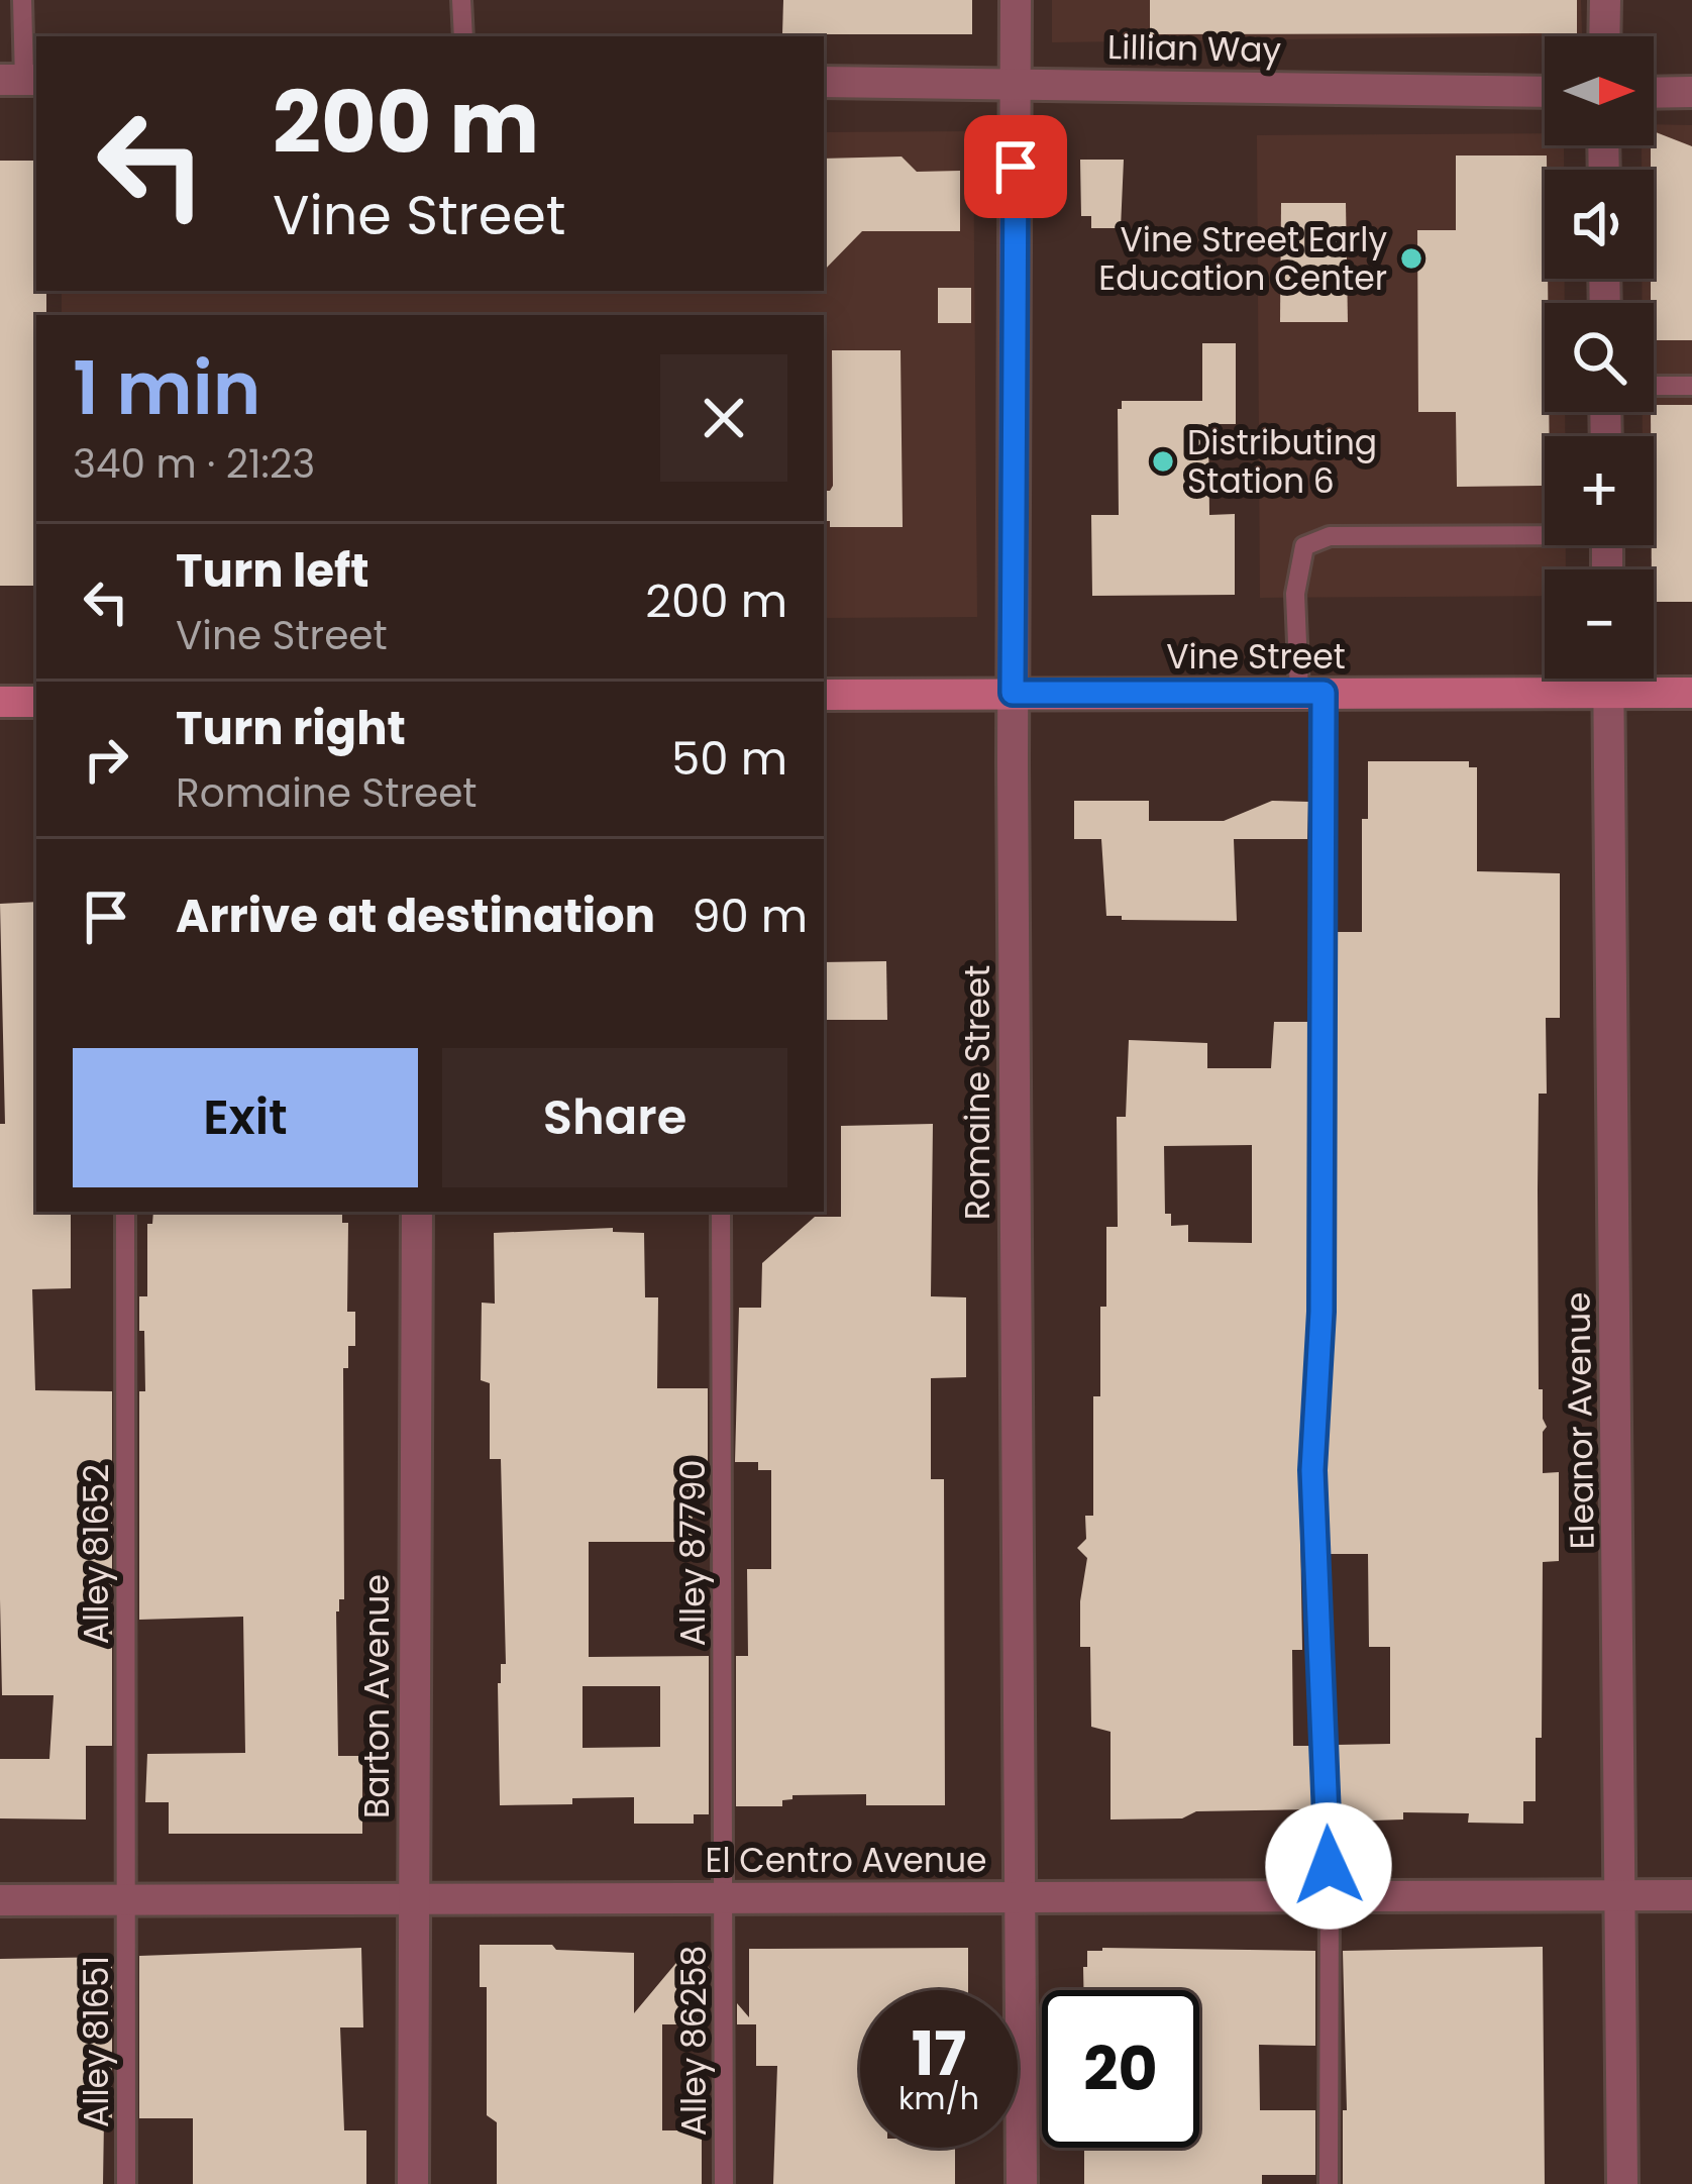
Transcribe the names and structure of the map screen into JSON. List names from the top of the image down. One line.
{"streets":{"main road":["Vine Street"],"street":["Lillian Way","Romaine Street","Eleanor Avenue","Barton Avenue","El Centro Avenue"],"lane":["Alley 87790","Alley 81652","Alley 86258","Alley 81651"]},"crossings":[["Lillian Way","Romaine Street"],["Vine Street","Romaine Street"],["Vine Street","Eleanor Avenue"],["Romaine Street","El Centro Avenue"],["Eleanor Avenue","El Centro Avenue"],["Alley 87790","El Centro Avenue"],["Alley 87790","Alley 86258"],["Alley 81652","El Centro Avenue"],["Alley 81652","Alley 81651"],["Barton Avenue","El Centro Avenue"],["El Centro Avenue","Alley 86258"],["El Centro Avenue","Alley 81651"]],"places":["Vine Street Early Education Center","Distributing Station 6"],"north":"right","page":{"map_buttons":["+","−"],"turn":["200 m","Vine Street"],"heading":["1 min","340 m · 21:23"],"list":[{"name":"Turn left","note":"Vine Street","value":"200 m"},{"name":"Turn right","note":"Romaine Street","value":"50 m"},{"name":"Arrive at destination","value":"90 m"}],"buttons":["Exit","Share"],"speed":"17 km/h","limit":"20"}}
